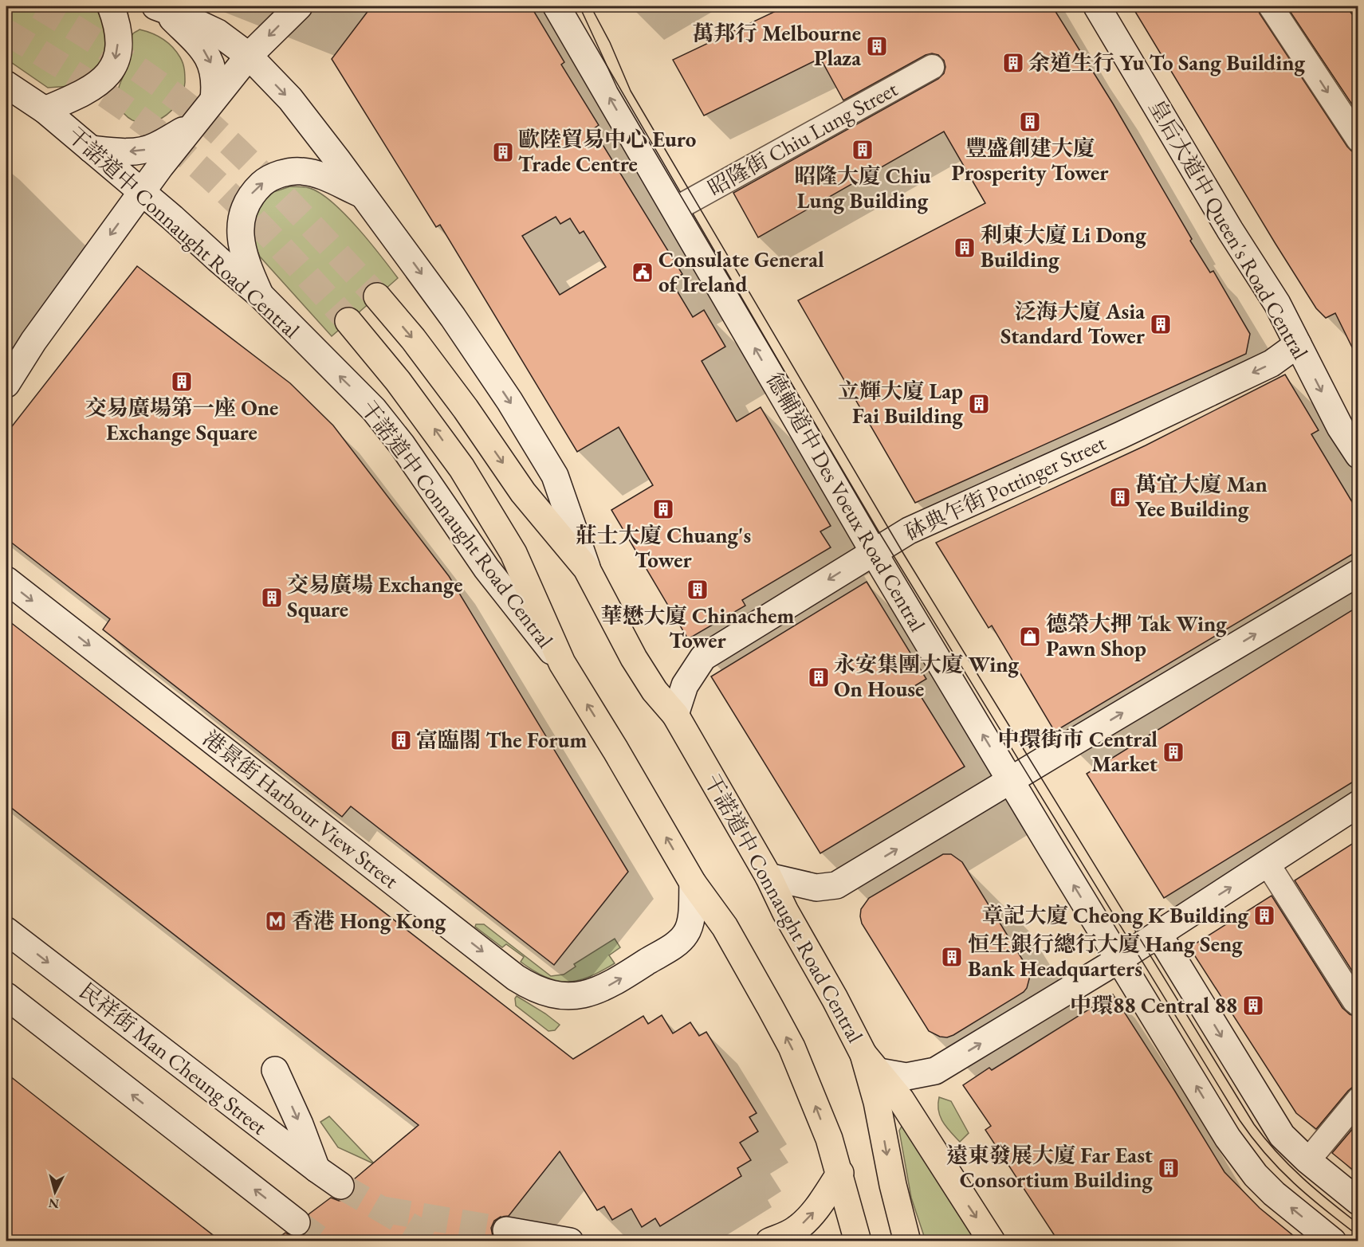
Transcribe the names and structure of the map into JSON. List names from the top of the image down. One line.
{"streets":{"main road":["皇后大道中 Queen's Road Central","干諾道中 Connaught Road Central","砵典乍街 Pottinger Street","德輔道中 Des Voeux Road Central","港景街 Harbour View Street","民祥街 Man Cheung Street"],"street":["昭隆街 Chiu Lung Street"]},"crossings":[["昭隆街 Chiu Lung Street","德輔道中 Des Voeux Road Central"],["皇后大道中 Queen's Road Central","砵典乍街 Pottinger Street"],["干諾道中 Connaught Road Central","砵典乍街 Pottinger Street"],["干諾道中 Connaught Road Central","港景街 Harbour View Street"],["砵典乍街 Pottinger Street","德輔道中 Des Voeux Road Central"]],"one_way":["砵典乍街 Pottinger Street","德輔道中 Des Voeux Road Central","港景街 Harbour View Street"],"places":{"building":["萬邦行 Melbourne Plaza","余道生行 Yu To Sang Building","豐盛創建大廈 Prosperity Tower","昭隆大廈 Chiu Lung Building","歐陸貿易中心 Euro Trade Centre","利東大廈 Li Dong Building","泛海大廈 Asia Standard Tower","交易廣場第一座 One Exchange Square","立輝大廈 Lap Fai Building","萬宜大廈 Man Yee Building","莊士大廈 Chuang's Tower","華懋大廈 Chinachem Tower","交易廣場 Exchange Square","永安集團大廈 Wing On House","富臨閣 The Forum","中環街市 Central Market","章記大廈 Cheong K Building","恒生銀行總行大廈 Hang Seng Bank Headquarters","中環88 Central 88","遠東發展大廈 Far East Consortium Building"],"public building":["Consulate General of Ireland"],"shop":["德榮大押 Tak Wing Pawn Shop"],"metro station":["香港 Hong Kong"]},"north":"bottom"}
